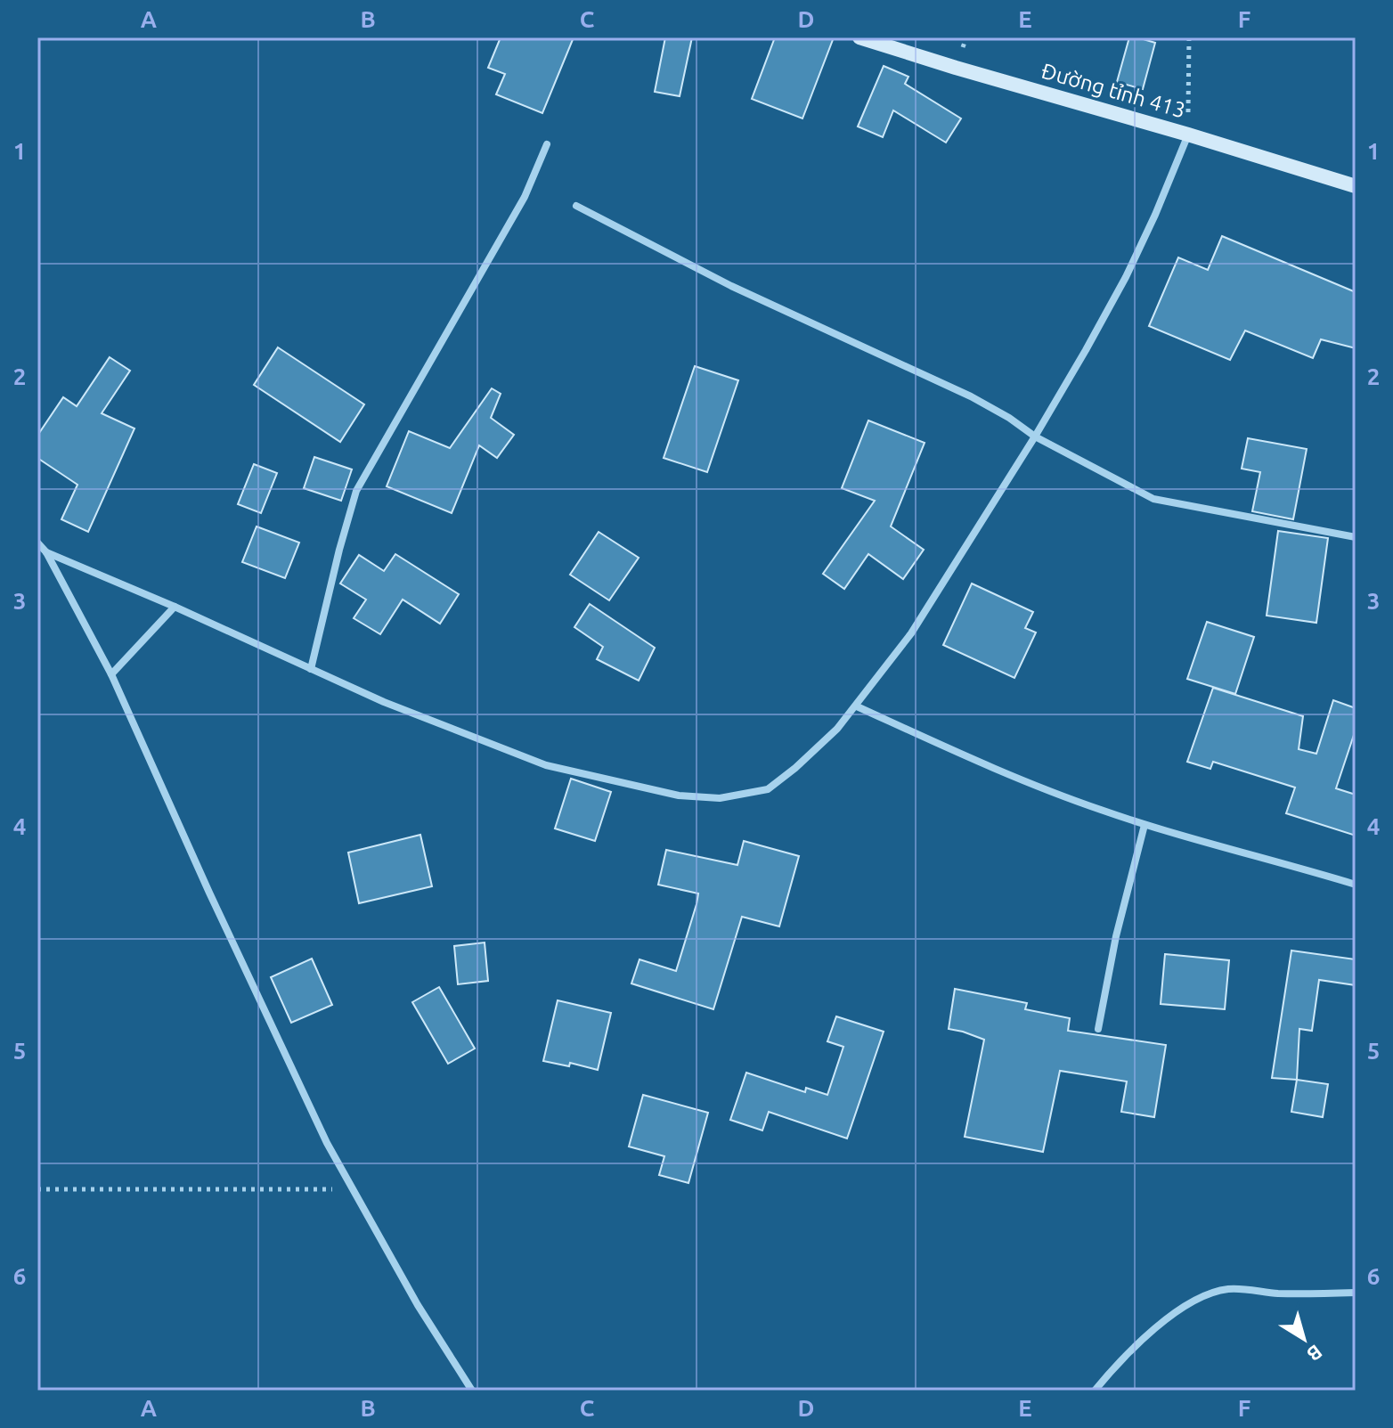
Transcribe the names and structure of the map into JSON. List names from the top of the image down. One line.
{"streets":{"main road":["Đường tỉnh 413"]},"north":"bottom right","grid":{"columns":["A","B","C","D","E","F"],"rows":["1","2","3","4","5","6"]}}
